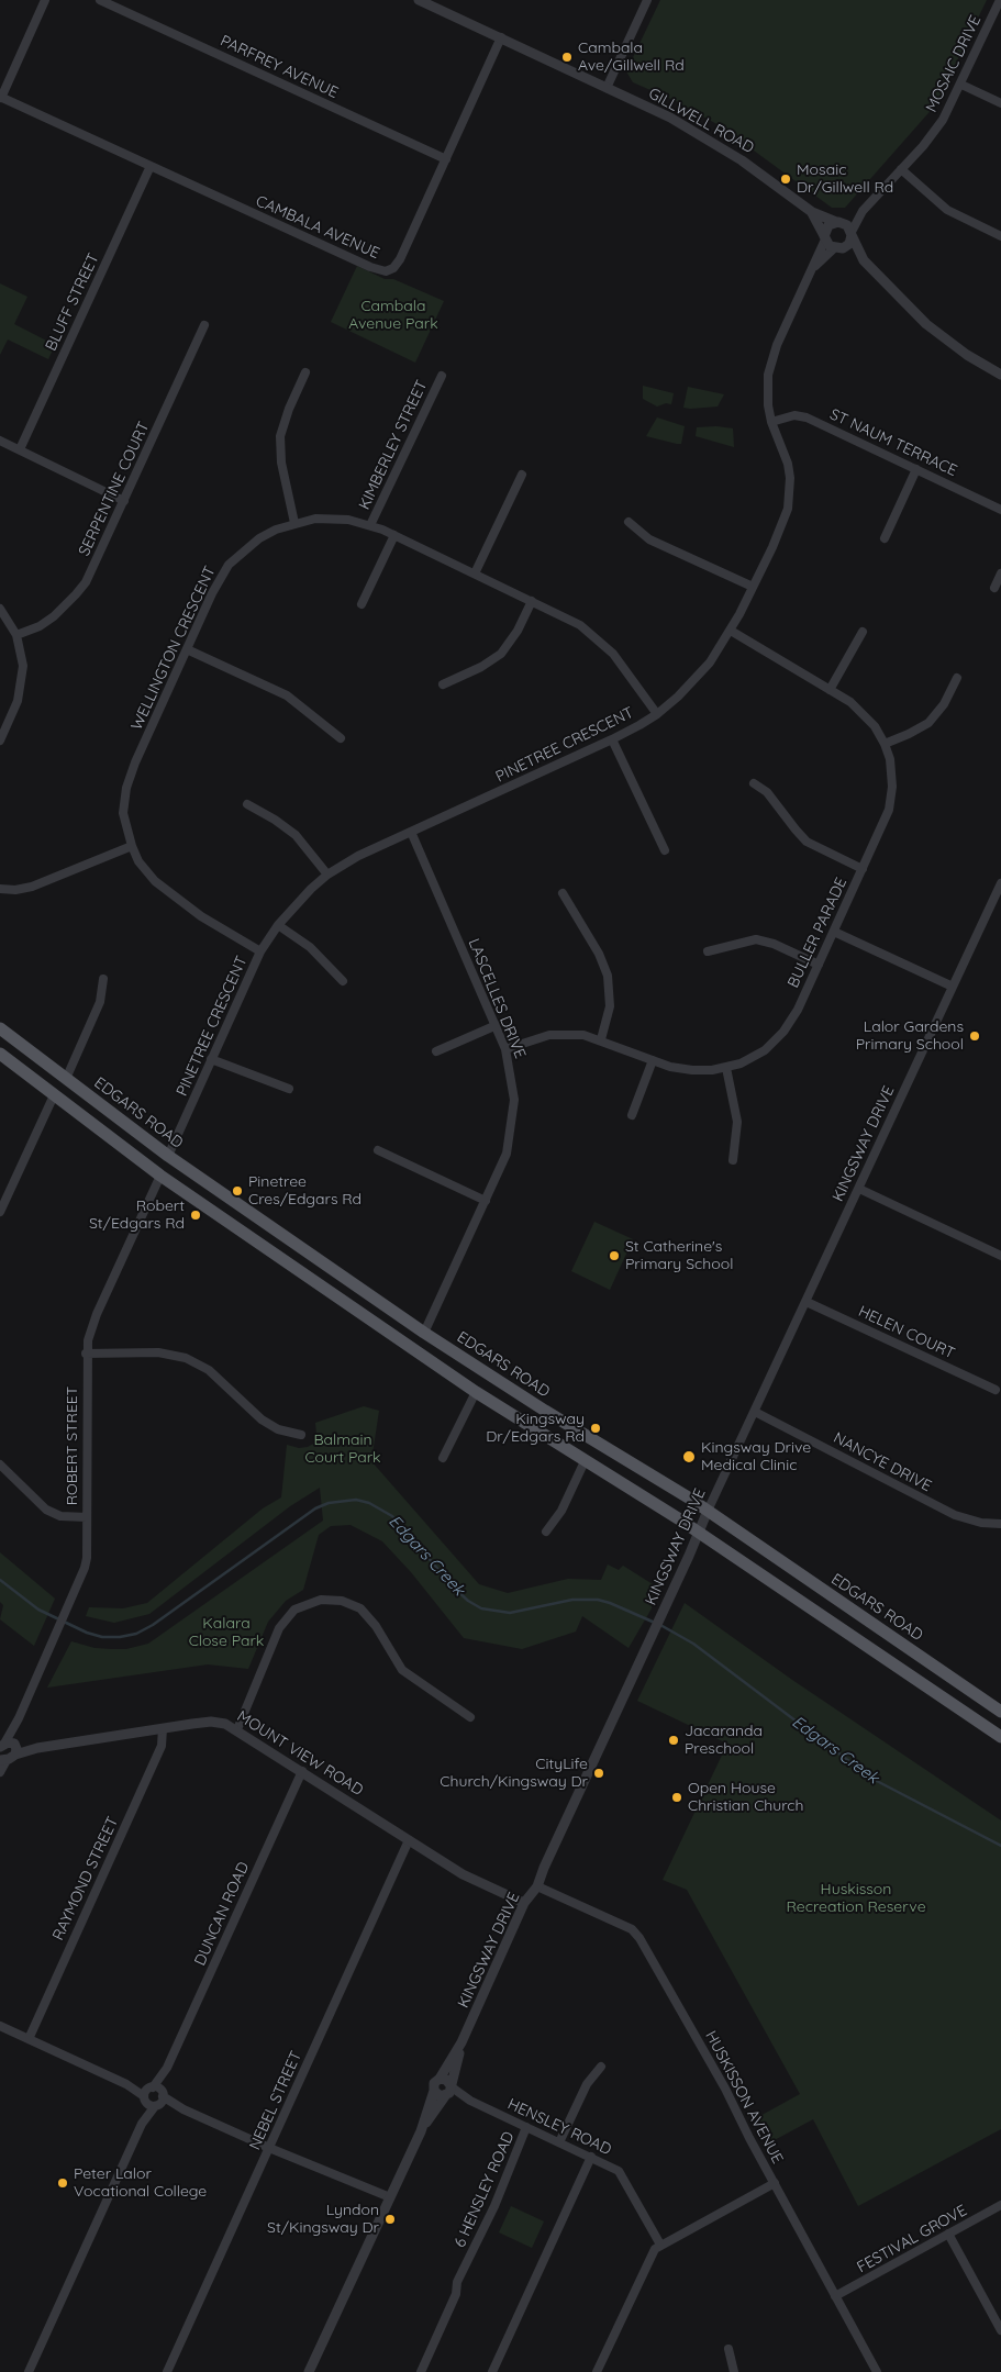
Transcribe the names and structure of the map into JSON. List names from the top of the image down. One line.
{"streets":{"main road":["EDGARS ROAD"],"street":["MOSAIC DRIVE","PARFREY AVENUE","GILLWELL ROAD","CAMBALA AVENUE","BLUFF STREET","ST NAUM TERRACE","KIMBERLEY STREET","SERPENTINE COURT","WELLINGTON CRESCENT","PINETREE CRESCENT","BULLER PARADE","LASCELLES DRIVE","KINGSWAY DRIVE","HELEN COURT","ROBERT STREET","NANCYE DRIVE","MOUNT VIEW ROAD","RAYMOND STREET","DUNCAN ROAD","HUSKISSON AVENUE","NEBEL STREET","HENSLEY ROAD","6 HENSLEY ROAD","FESTIVAL GROVE"]},"crossings":[["MOSAIC DRIVE","GILLWELL ROAD"],["MOSAIC DRIVE","PINETREE CRESCENT"],["PARFREY AVENUE","CAMBALA AVENUE"],["GILLWELL ROAD","CAMBALA AVENUE"],["GILLWELL ROAD","PINETREE CRESCENT"],["CAMBALA AVENUE","BLUFF STREET"],["ST NAUM TERRACE","PINETREE CRESCENT"],["KIMBERLEY STREET","WELLINGTON CRESCENT"],["WELLINGTON CRESCENT","PINETREE CRESCENT"],["PINETREE CRESCENT","BULLER PARADE"],["PINETREE CRESCENT","LASCELLES DRIVE"],["PINETREE CRESCENT","EDGARS ROAD"],["BULLER PARADE","LASCELLES DRIVE"],["LASCELLES DRIVE","EDGARS ROAD"],["EDGARS ROAD","KINGSWAY DRIVE"],["KINGSWAY DRIVE","HELEN COURT"],["KINGSWAY DRIVE","NANCYE DRIVE"],["KINGSWAY DRIVE","MOUNT VIEW ROAD"],["KINGSWAY DRIVE","HUSKISSON AVENUE"],["KINGSWAY DRIVE","HENSLEY ROAD"],["ROBERT STREET","MOUNT VIEW ROAD"],["MOUNT VIEW ROAD","RAYMOND STREET"],["MOUNT VIEW ROAD","DUNCAN ROAD"],["MOUNT VIEW ROAD","NEBEL STREET"],["HUSKISSON AVENUE","FESTIVAL GROVE"],["HENSLEY ROAD","6 HENSLEY ROAD"]],"water":["Edgars Creek"],"parks":["Cambala Avenue Park","Balmain Court Park","Kalara Close Park","Huskisson Recreation Reserve"],"places":["Cambala Ave/Gillwell Rd","Mosaic Dr/Gillwell Rd","Lalor Gardens Primary School","Pinetree Cres/Edgars Rd","Robert St/Edgars Rd","St Catherine's Primary School","Kingsway Dr/Edgars Rd","Kingsway Drive Medical Clinic","Jacaranda Preschool","CityLife Church/Kingsway Dr","Open House Christian Church","Peter Lalor Vocational College","Lyndon St/Kingsway Dr"]}
